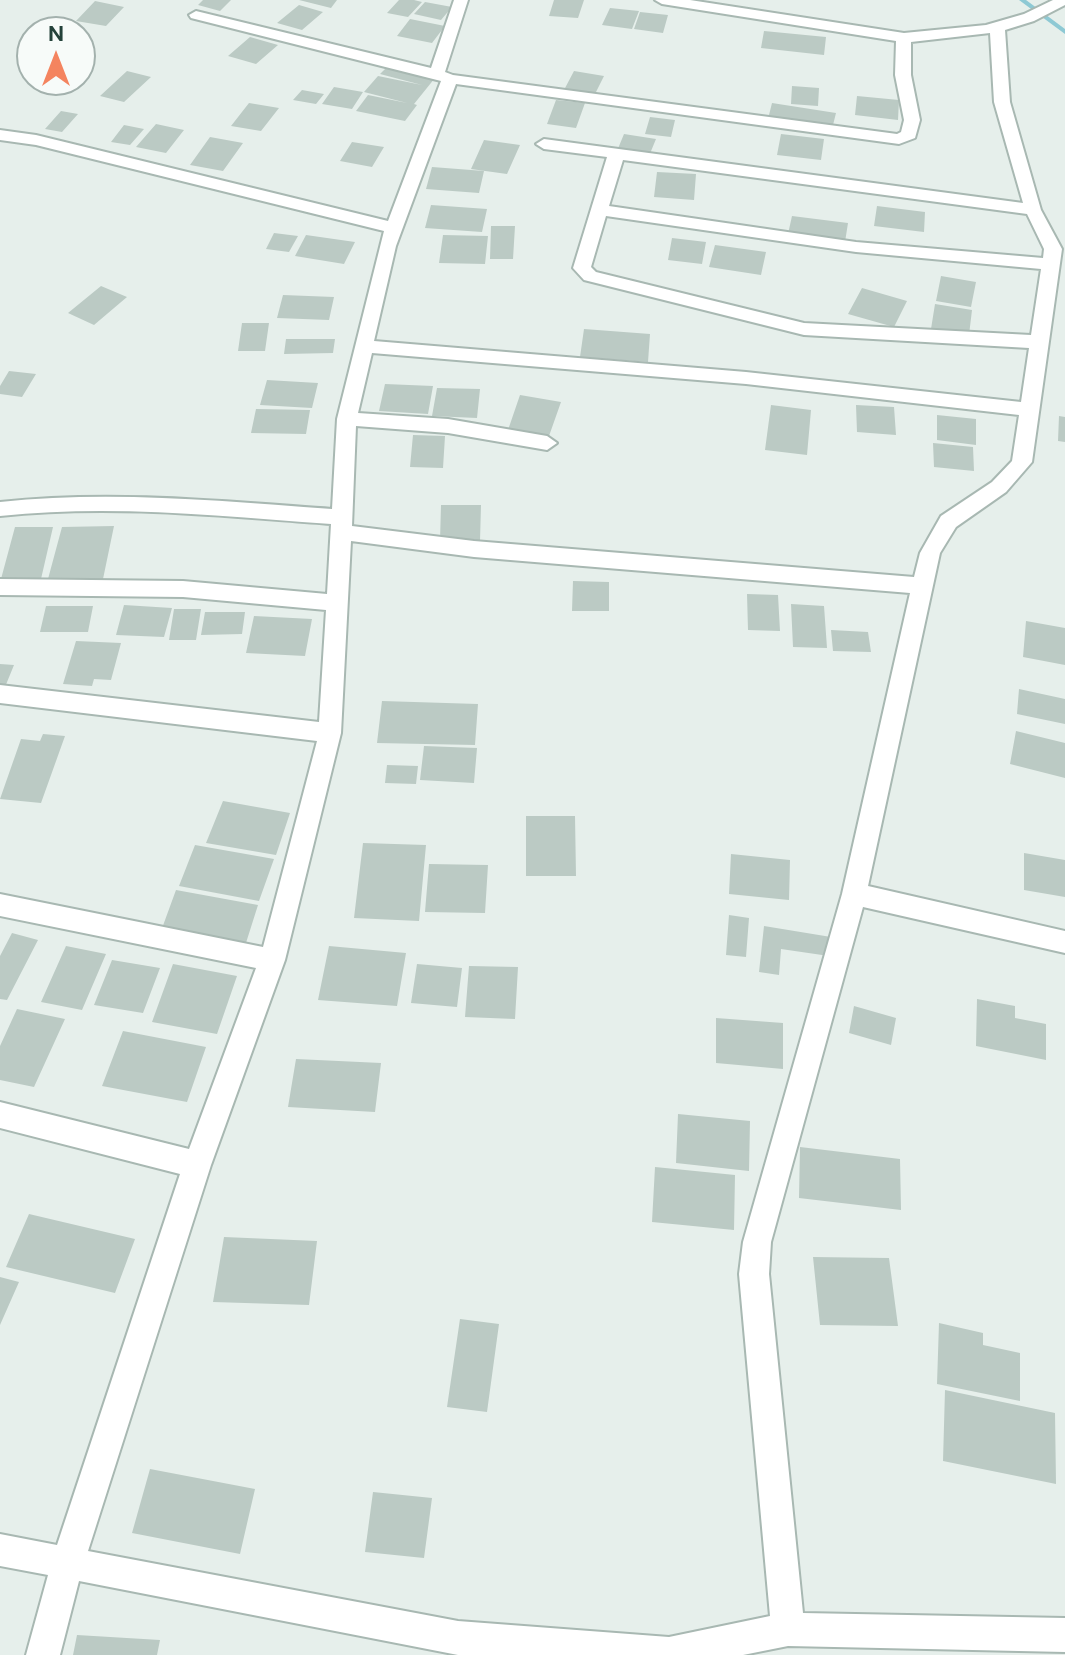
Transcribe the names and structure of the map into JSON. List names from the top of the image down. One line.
{"north":"top"}
